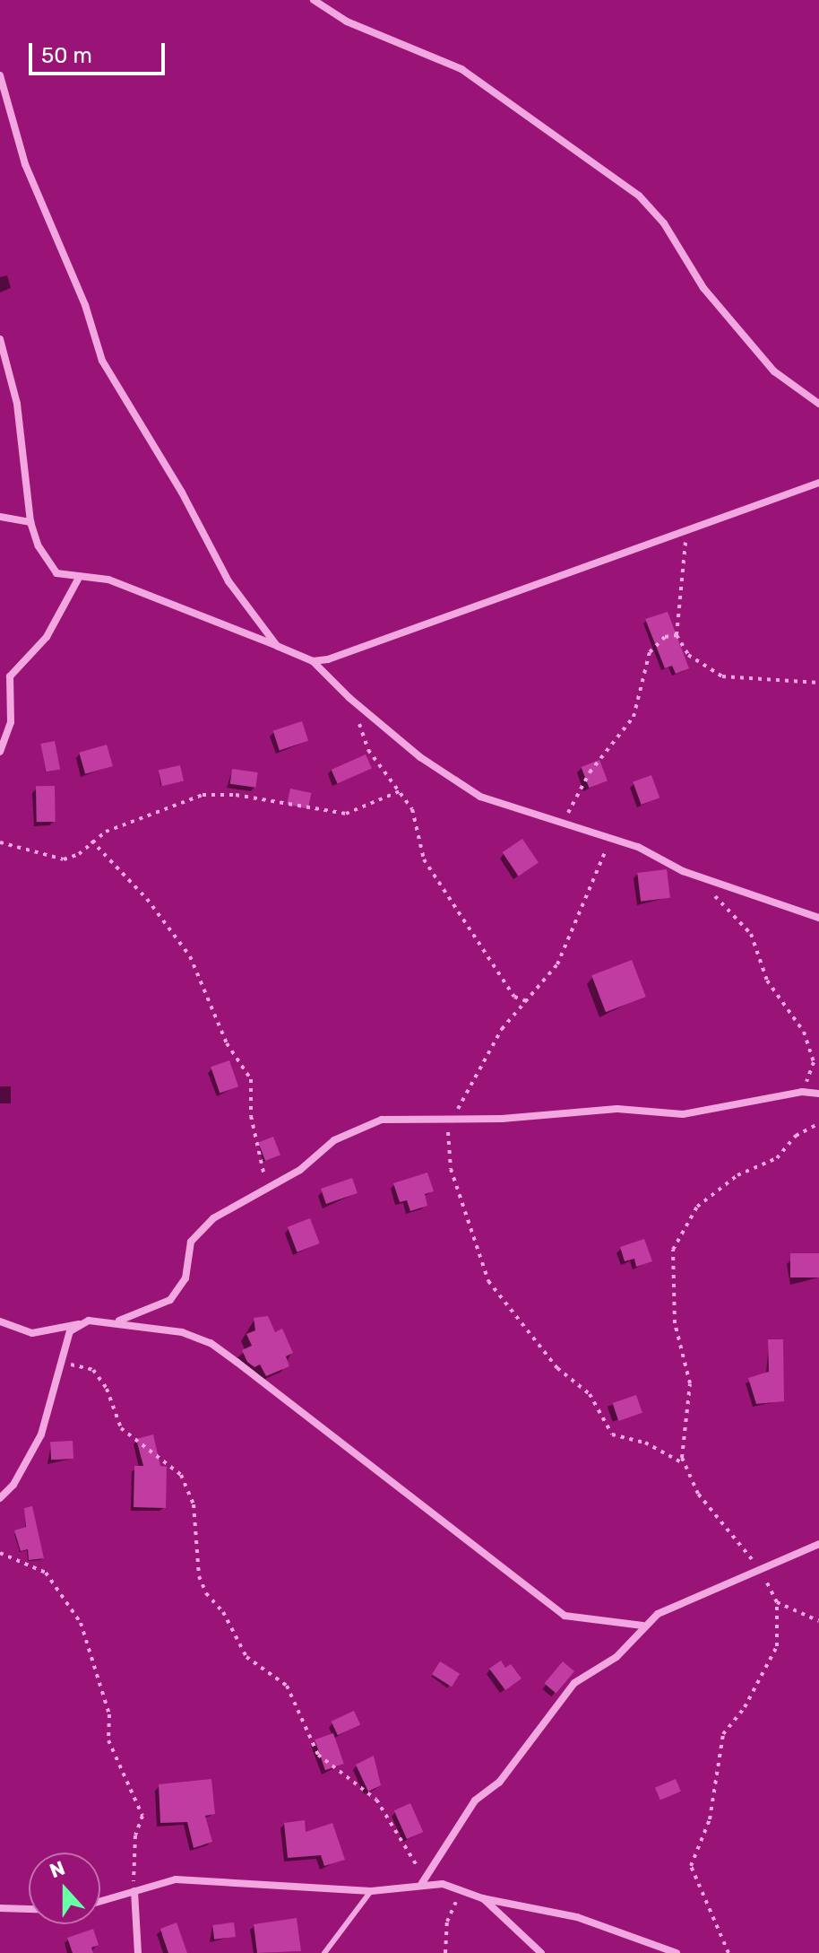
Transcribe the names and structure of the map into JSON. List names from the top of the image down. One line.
{"scale_bar":"50 m","north":"top"}
